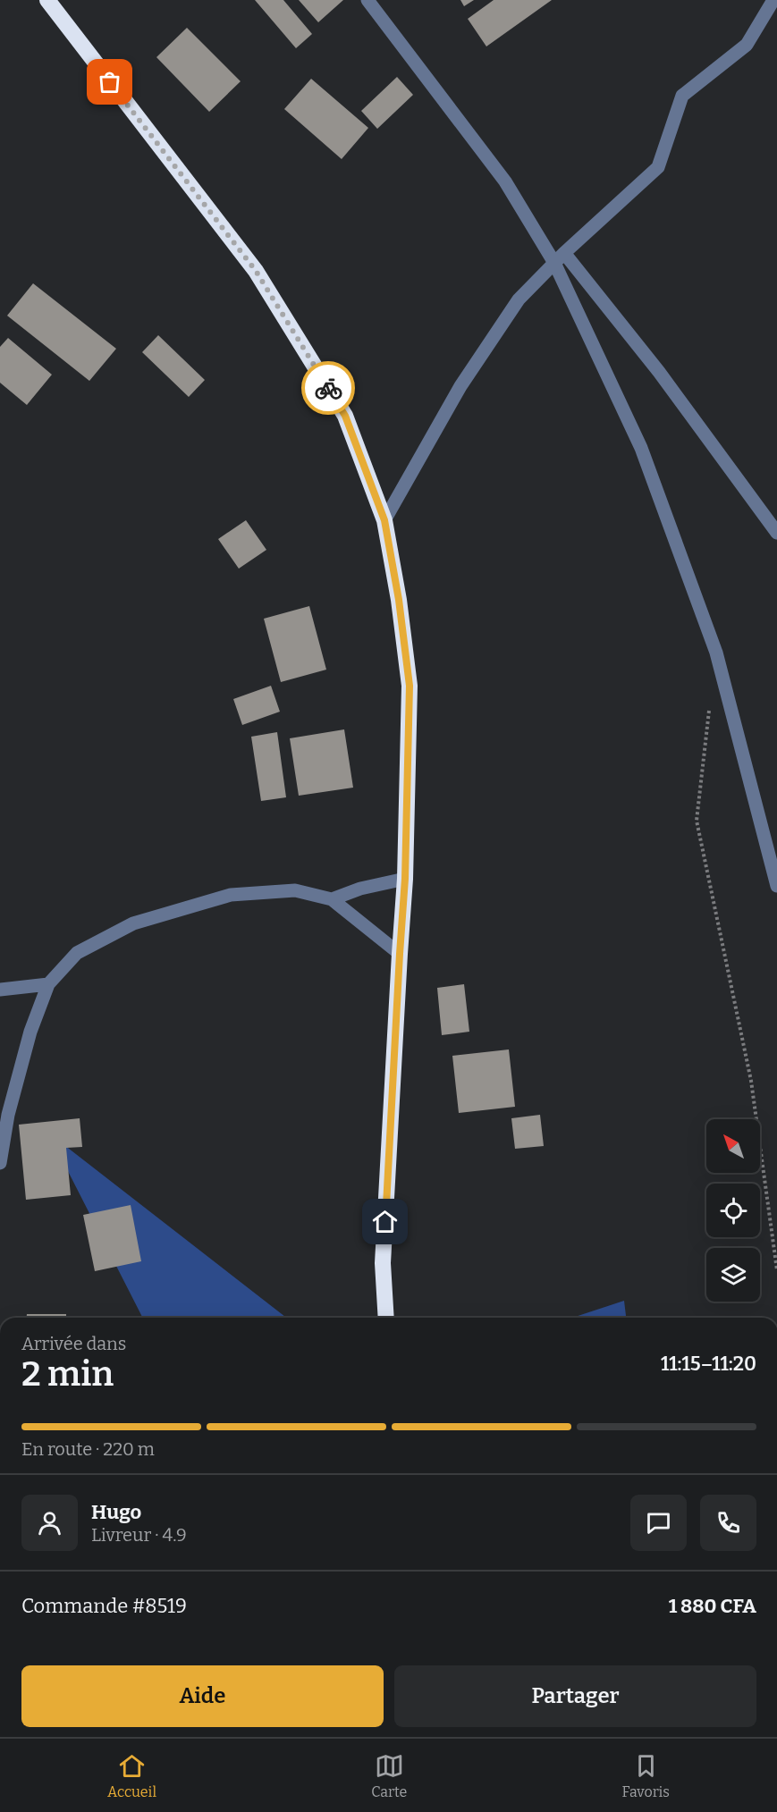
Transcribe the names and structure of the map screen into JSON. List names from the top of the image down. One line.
{"north":"top left","page":{"heading":["2 min","Arrivée dans","11:15–11:20"],"panel":["Hugo","Livreur · 4.9","Commande #8519","1 880 CFA"],"bar":"En route · 220 m","buttons":["Aide","Partager"],"tabs":["Accueil","Carte","Favoris"]}}
